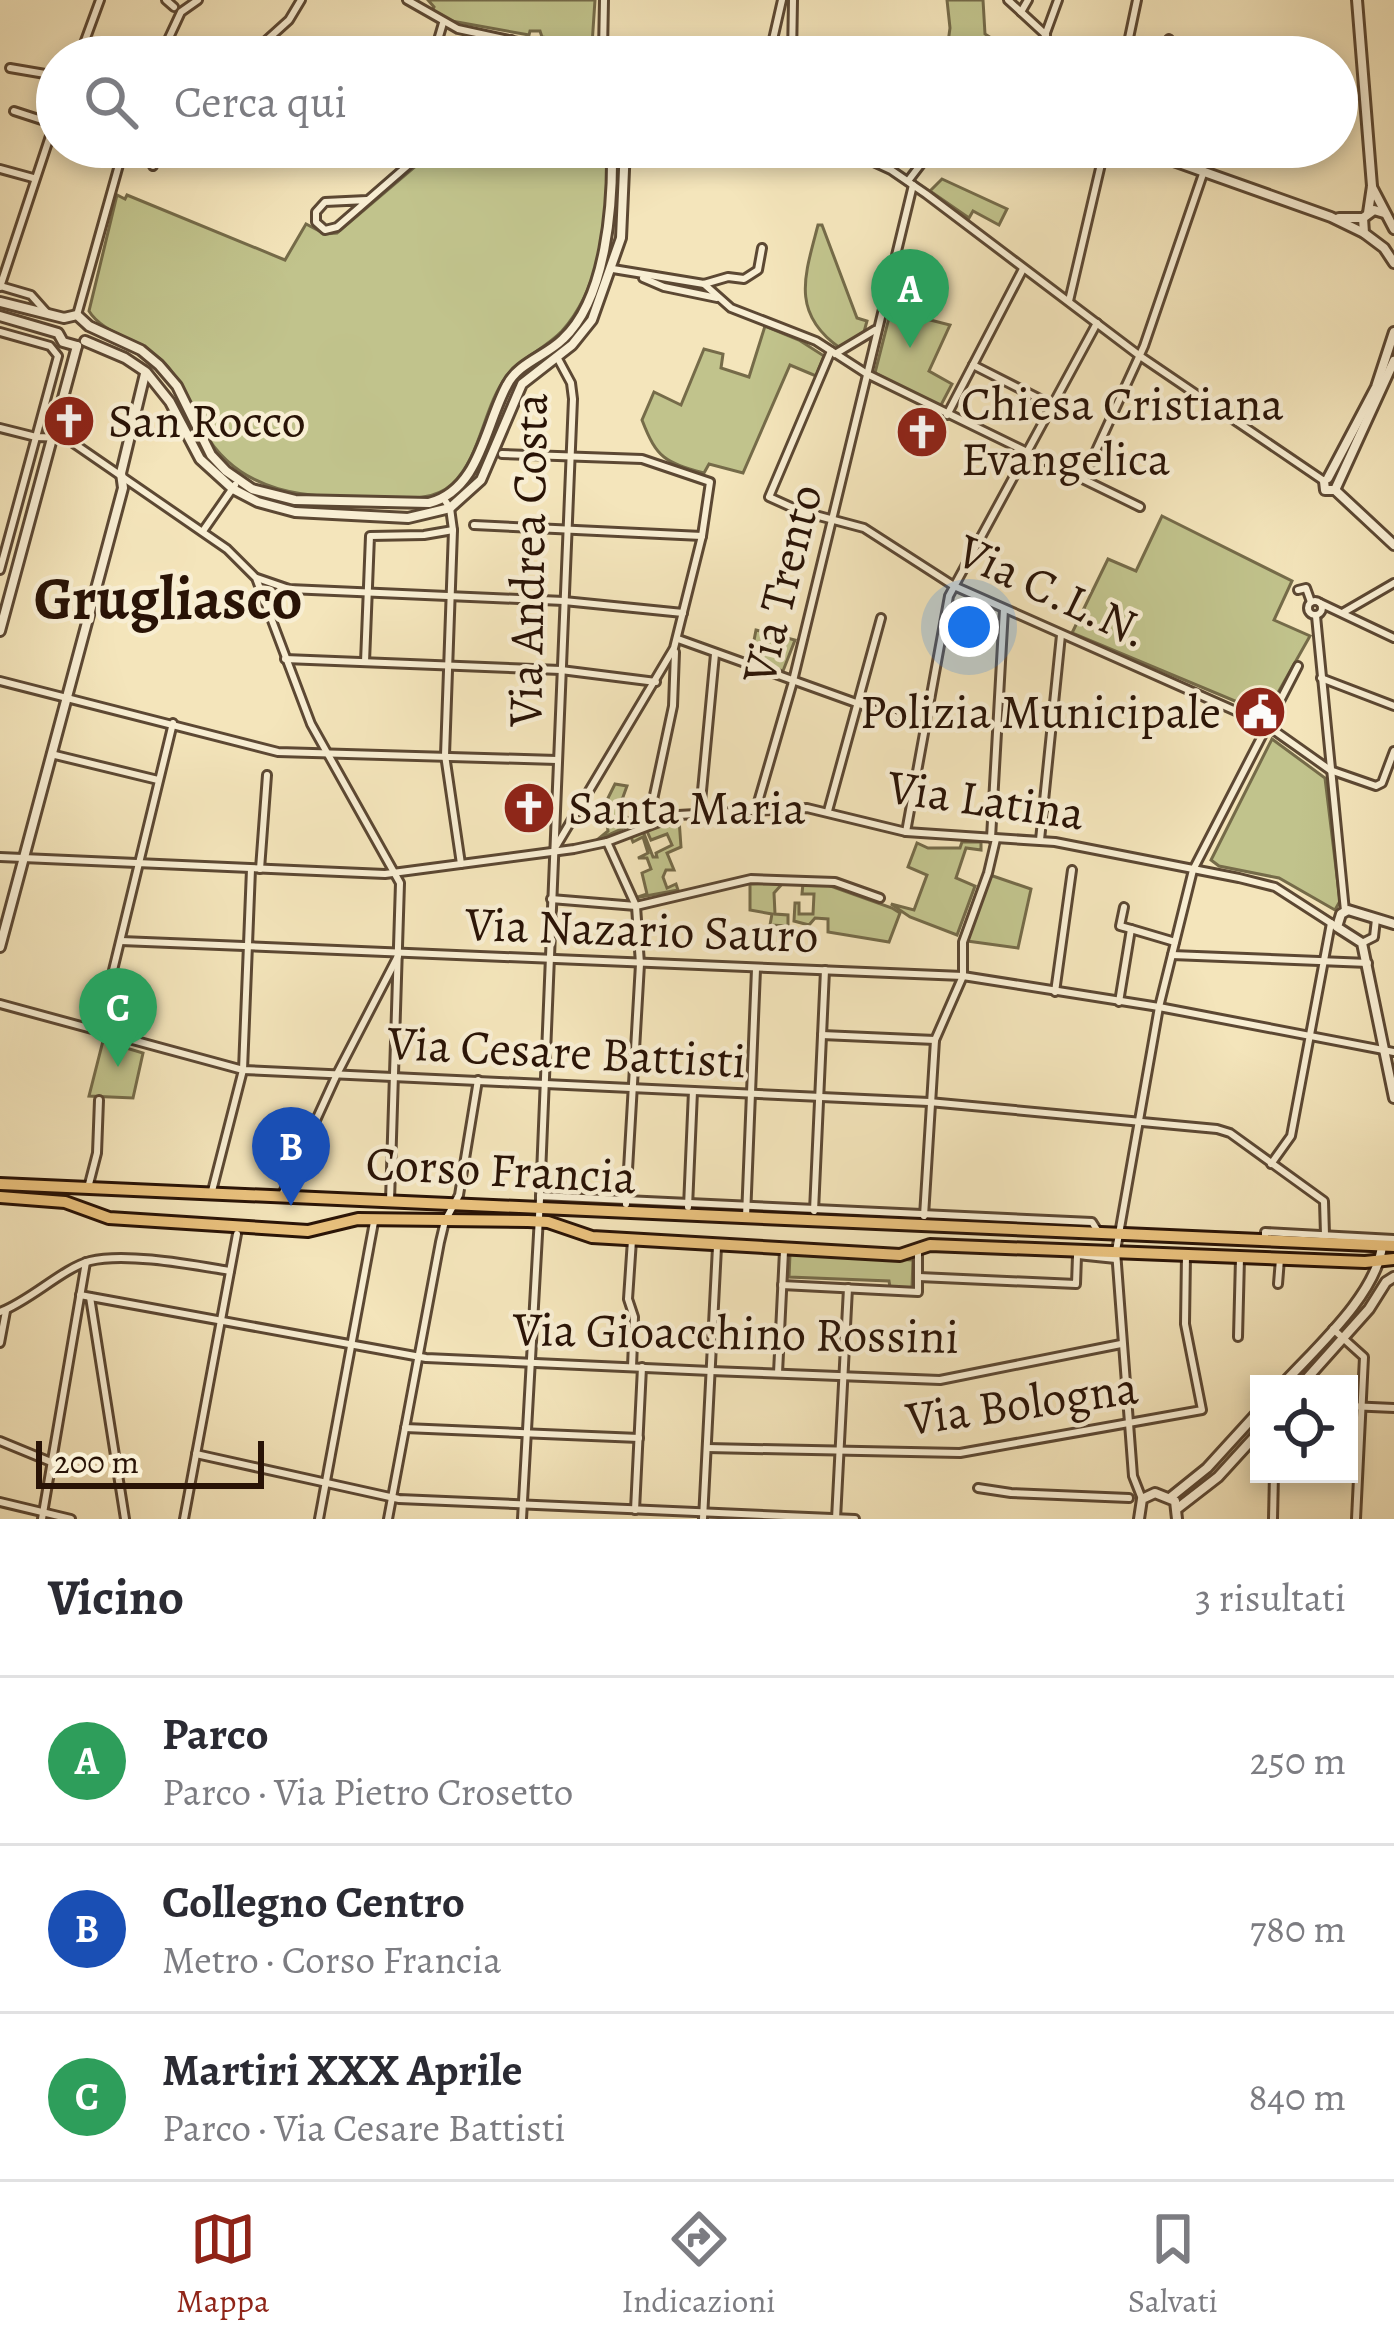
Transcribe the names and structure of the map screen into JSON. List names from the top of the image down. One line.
{"streets":{"main road":["Corso Francia"],"street":["Via Andrea Costa","Via Trento","Via C.L.N.","Via Latina","Via Nazario Sauro","Via Cesare Battisti","Via Gioacchino Rossini","Via Bologna"]},"crossings":[["Via Andrea Costa","Via Latina"],["Via Andrea Costa","Via Nazario Sauro"],["Via Andrea Costa","Via Cesare Battisti"],["Via Andrea Costa","Corso Francia"],["Via Andrea Costa","Via Gioacchino Rossini"],["Via Trento","Via C.L.N."],["Via Trento","Via Latina"],["Via Cesare Battisti","Corso Francia"],["Corso Francia","Via Gioacchino Rossini"],["Corso Francia","Via Bologna"]],"districts":["Grugliasco"],"places":{"church":["San Rocco","Chiesa Cristiana Evangelica","Santa Maria"],"public building":["Polizia Municipale"]},"scale_bar":"200 m","page":{"search":"Cerca qui","pins":["A","C","B"],"scale":"200 m","heading":["Vicino","3 risultati"],"list":[{"mark":"A","name":"Parco","note":"Parco · Via Pietro Crosetto","value":"250 m"},{"mark":"B","name":"Collegno Centro","note":"Metro · Corso Francia","value":"780 m"},{"mark":"C","name":"Martiri XXX Aprile","note":"Parco · Via Cesare Battisti","value":"840 m"}],"nav":["Mappa","Indicazioni","Salvati"]}}
